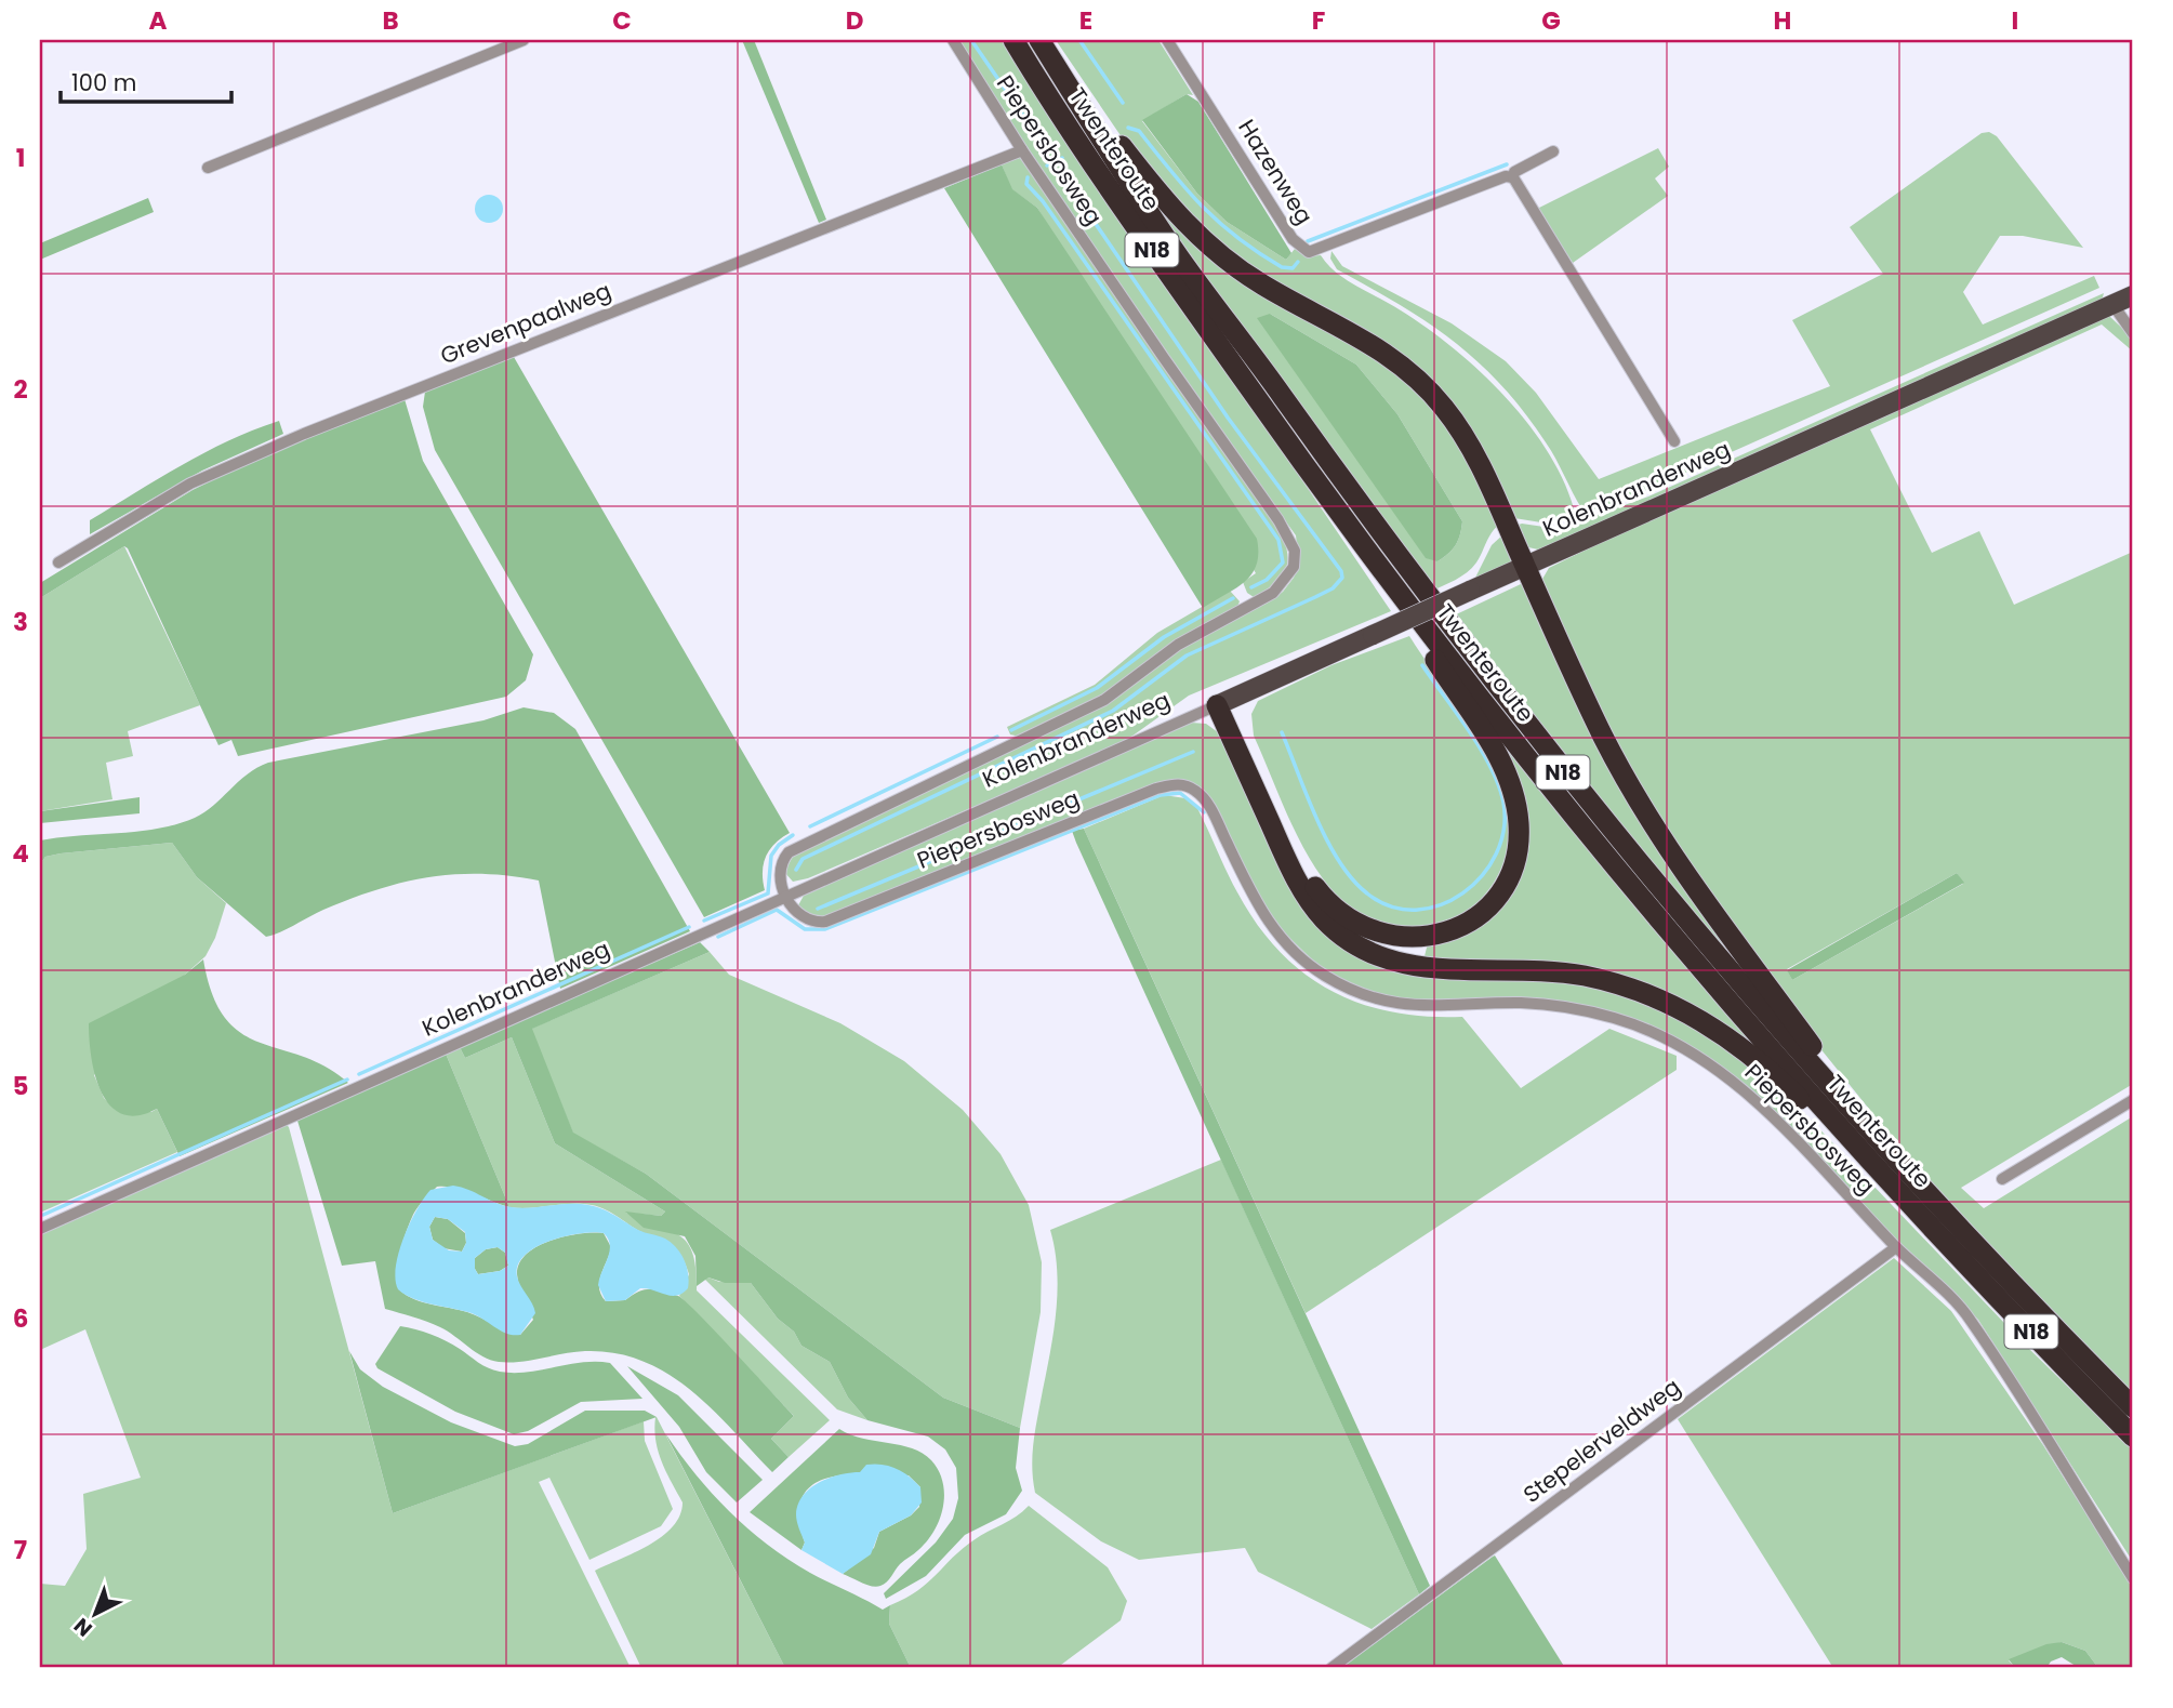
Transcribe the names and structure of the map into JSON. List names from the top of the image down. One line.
{"streets":{"highway":["Twenteroute","N18"],"main road":["Kolenbranderweg"],"street":["Piepersbosweg","Hazenweg","Grevenpaalweg","Stepelerveldweg"]},"crossings":[["Twenteroute","N18"],["Piepersbosweg","Grevenpaalweg"],["Piepersbosweg","Kolenbranderweg"],["Piepersbosweg","Stepelerveldweg"],["N18","Kolenbranderweg"]],"scale_bar":"100 m","north":"bottom left","grid":{"columns":["A","B","C","D","E","F","G","H","I"],"rows":["1","2","3","4","5","6","7"]}}
